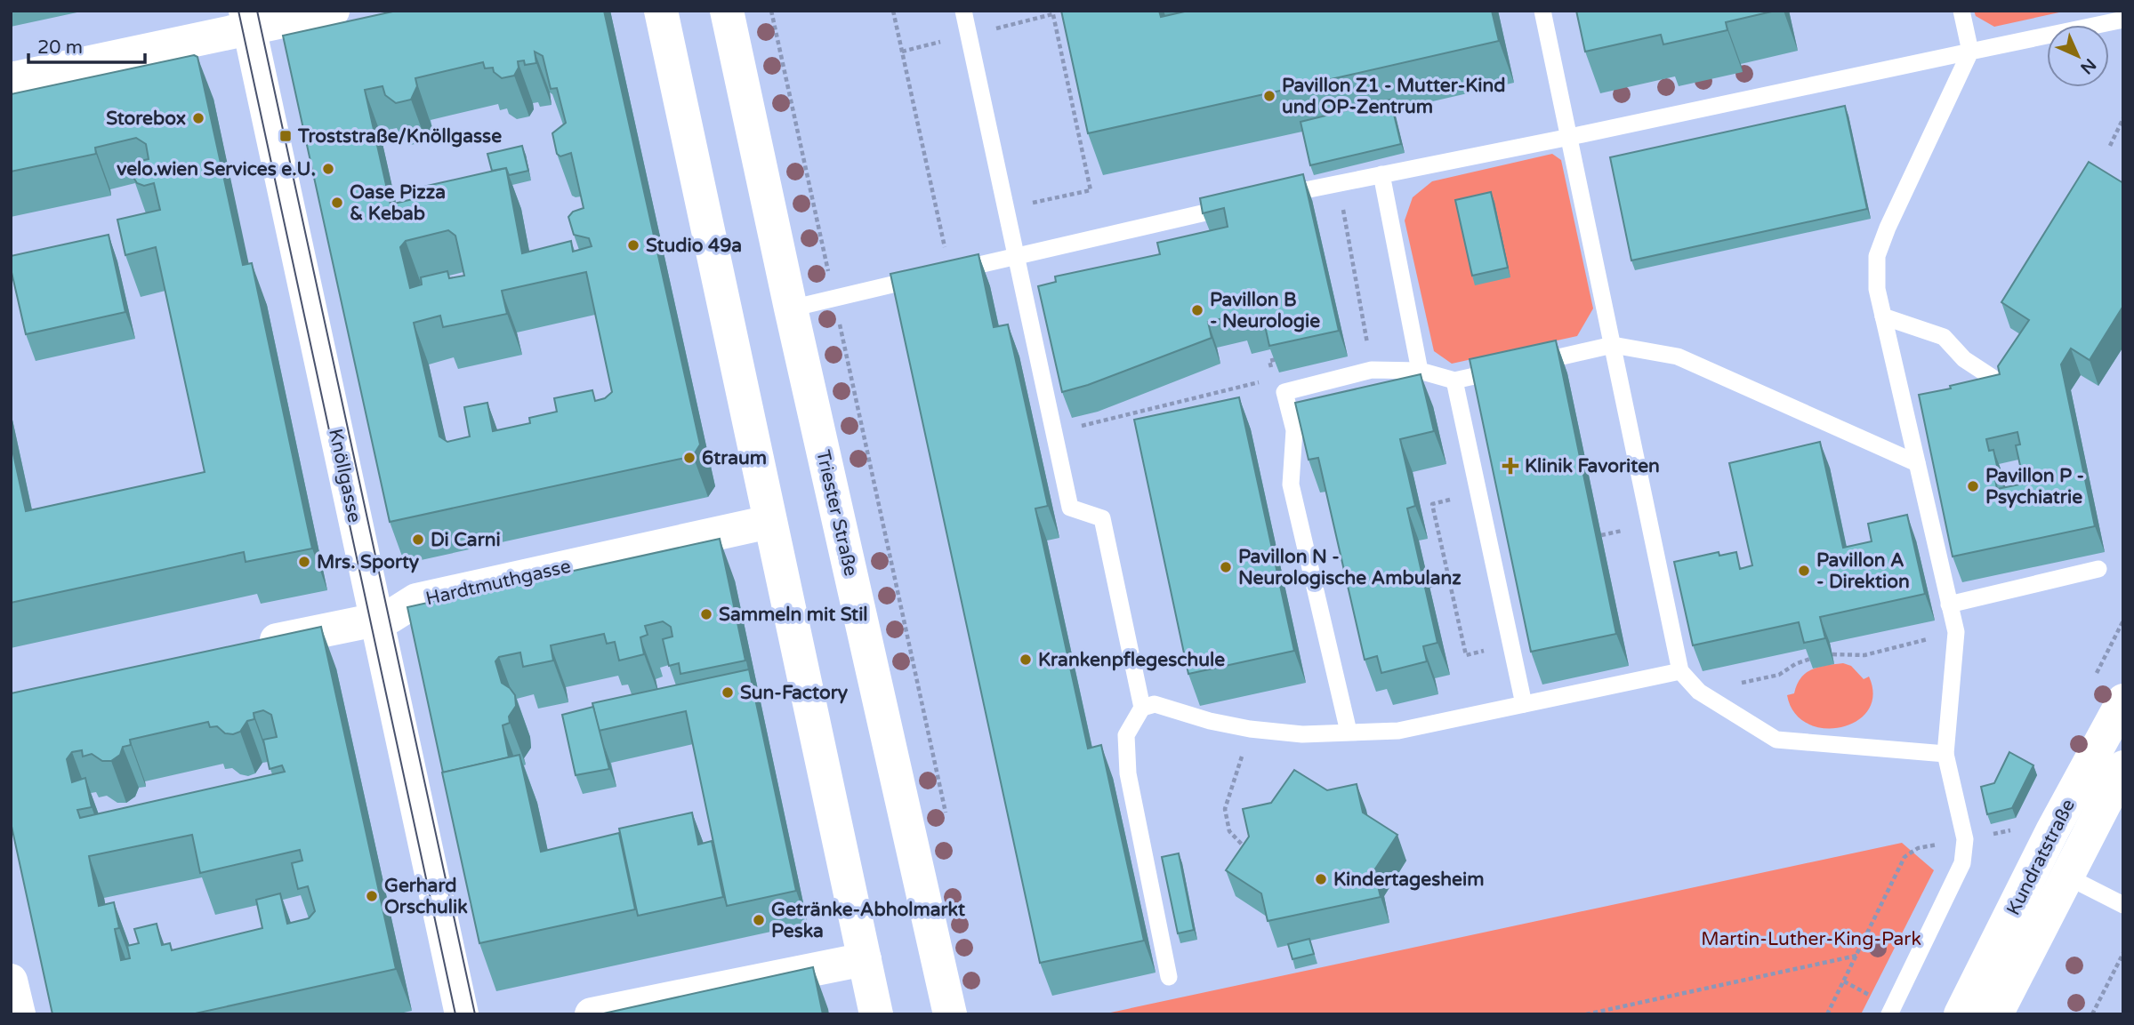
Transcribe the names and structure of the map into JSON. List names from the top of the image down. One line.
{"streets":{"street":["Knöllgasse","Triester Straße","Hardtmuthgasse","Kundratstraße"]},"crossings":[["Knöllgasse","Hardtmuthgasse"]],"parks":["Martin-Luther-King-Park"],"places":{"other":["Pavillon Z1 - Mutter-Kind und OP-Zentrum","Storebox","velo.wien Services e.U.","Oase Pizza & Kebab","Studio 49a","Pavillon B - Neurologie","6traum","Pavillon P - Psychiatrie","Di Carni","Mrs. Sporty","Pavillon N - Neurologische Ambulanz","Pavillon A - Direktion","Sammeln mit Stil","Krankenpflegeschule","Sun-Factory","Kindertagesheim","Gerhard Orschulik","Getränke-Abholmarkt Peska"],"transit":["Troststraße/Knöllgasse"],"health":["Klinik Favoriten"]},"scale_bar":"20 m","north":"bottom right"}
